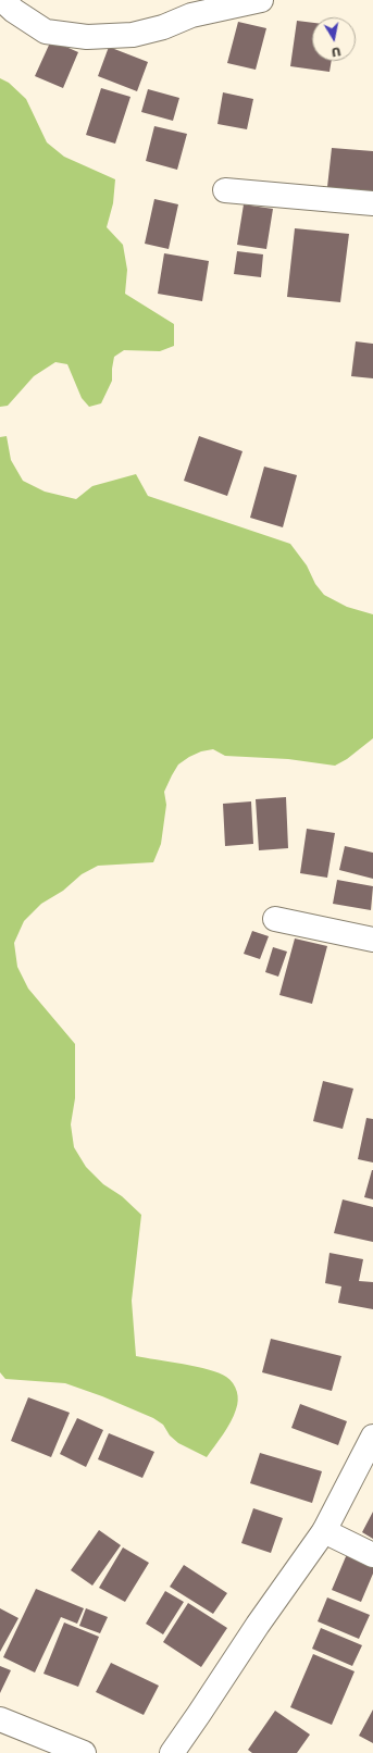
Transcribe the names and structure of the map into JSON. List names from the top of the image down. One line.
{"north":"bottom"}
